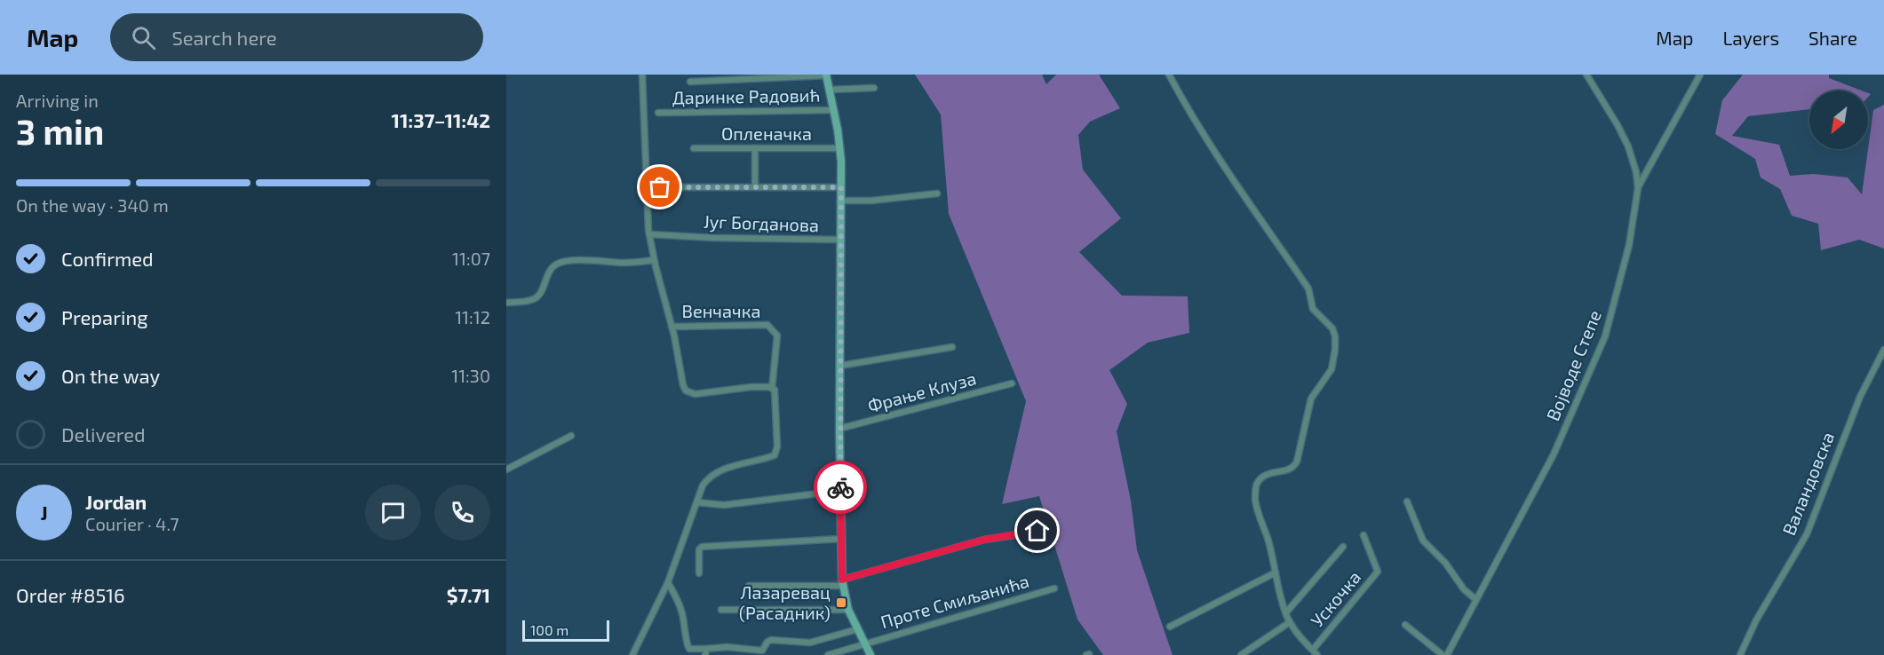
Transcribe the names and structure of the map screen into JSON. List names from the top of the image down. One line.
{"streets":{"street":["Даринке Радовић","Опленачка","Југ Богданова","Венчачка","Војводе Степе","Фрање Клуза","Валандовска","Ускочка","Проте Смиљанића"]},"places":{"transit":["Лазаревац (Расадник)"]},"scale_bar":"100 m","north":"bottom left","page":{"header":"Map","search":"Search here","nav":["Map","Layers","Share"],"heading":["3 min","Arriving in","11:37–11:42"],"panel":["Jordan","Courier · 4.7","Order #8516","$7.71"],"bar":"On the way · 340 m","list":[["Confirmed","11:07"],["Preparing","11:12"],["On the way","11:30"],"Delivered"],"round":"J","scale":"100 m"}}
